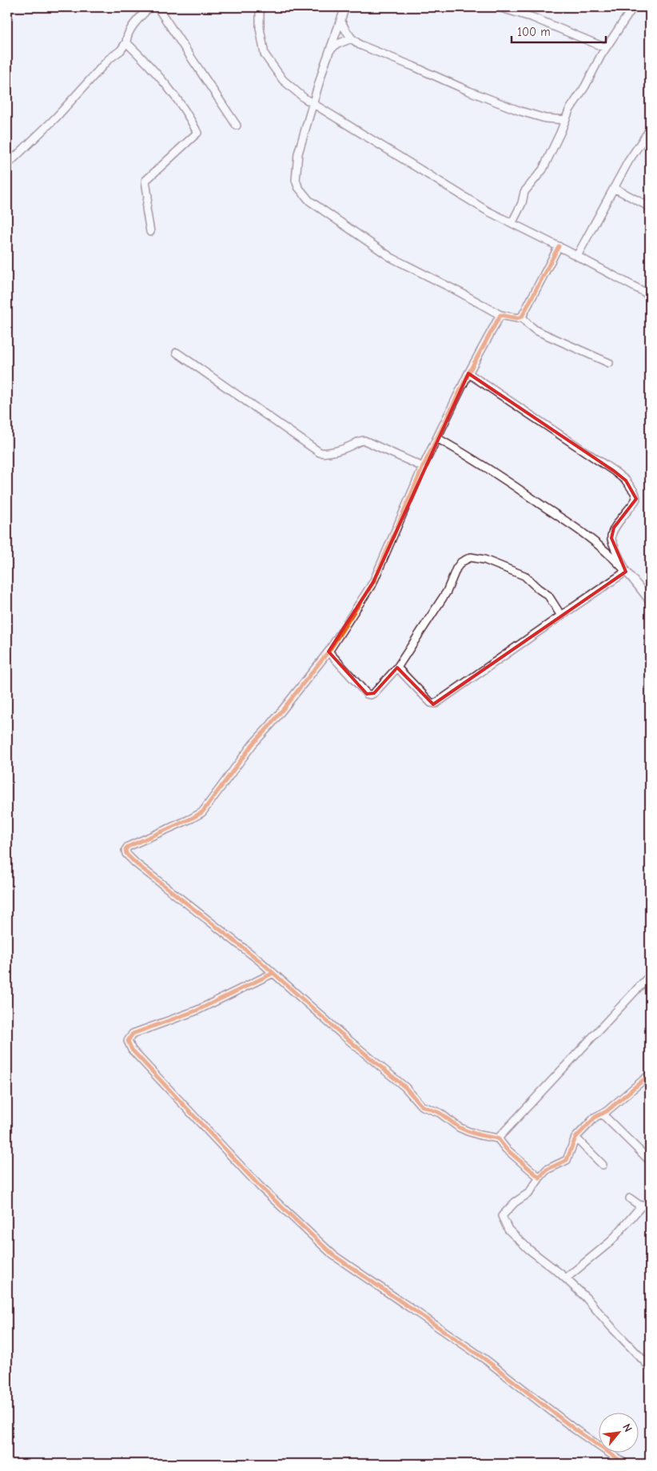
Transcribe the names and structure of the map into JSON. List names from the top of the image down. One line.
{"scale_bar":"100 m","north":"top right"}
